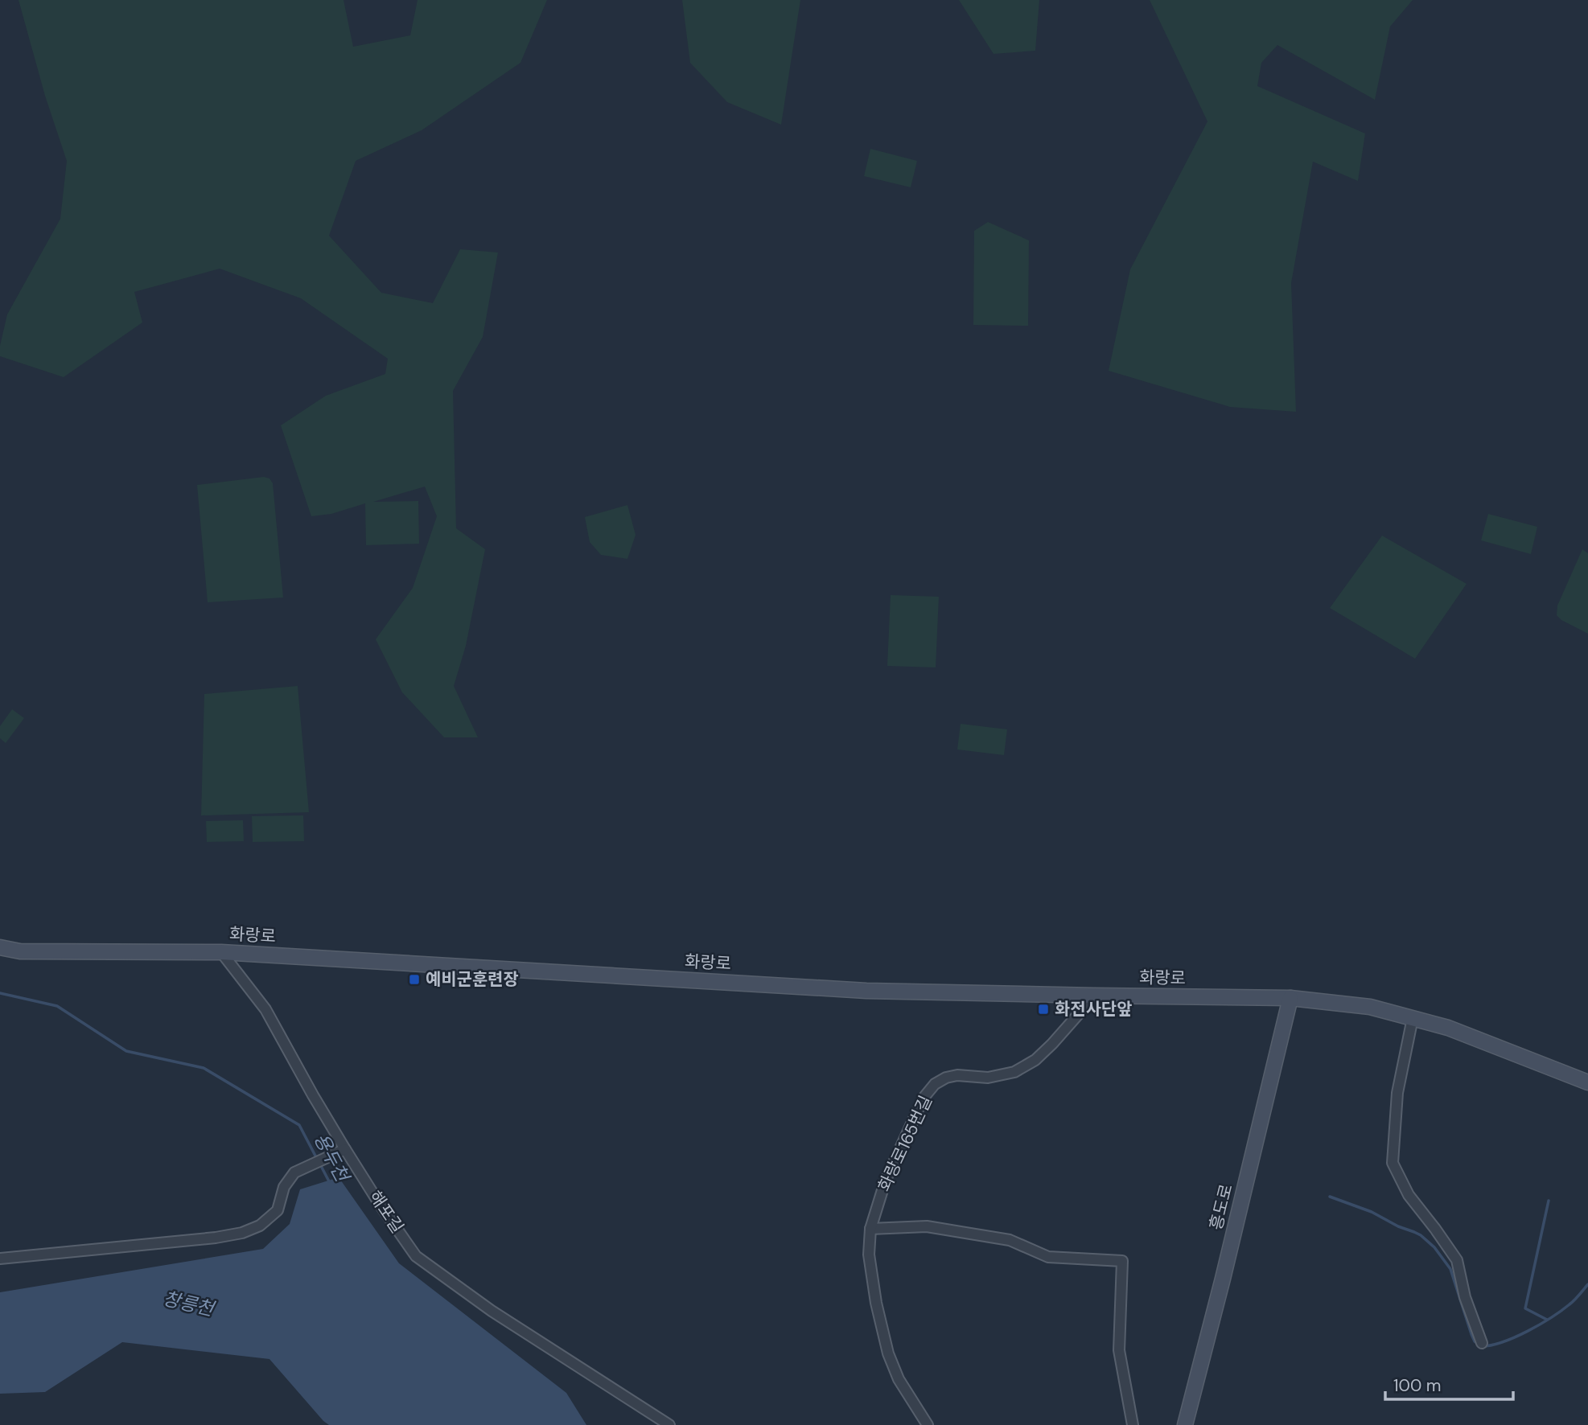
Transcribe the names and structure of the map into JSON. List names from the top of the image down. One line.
{"streets":{"main road":["화랑로","흥도로"],"street":["화랑로165번길","해포길"]},"crossings":[["화랑로","화랑로165번길"],["화랑로","흥도로"],["화랑로","해포길"]],"water":["용두천","창릉천"],"places":{"transit":["예비군훈련장","화전사단앞"]},"scale_bar":"100 m"}
